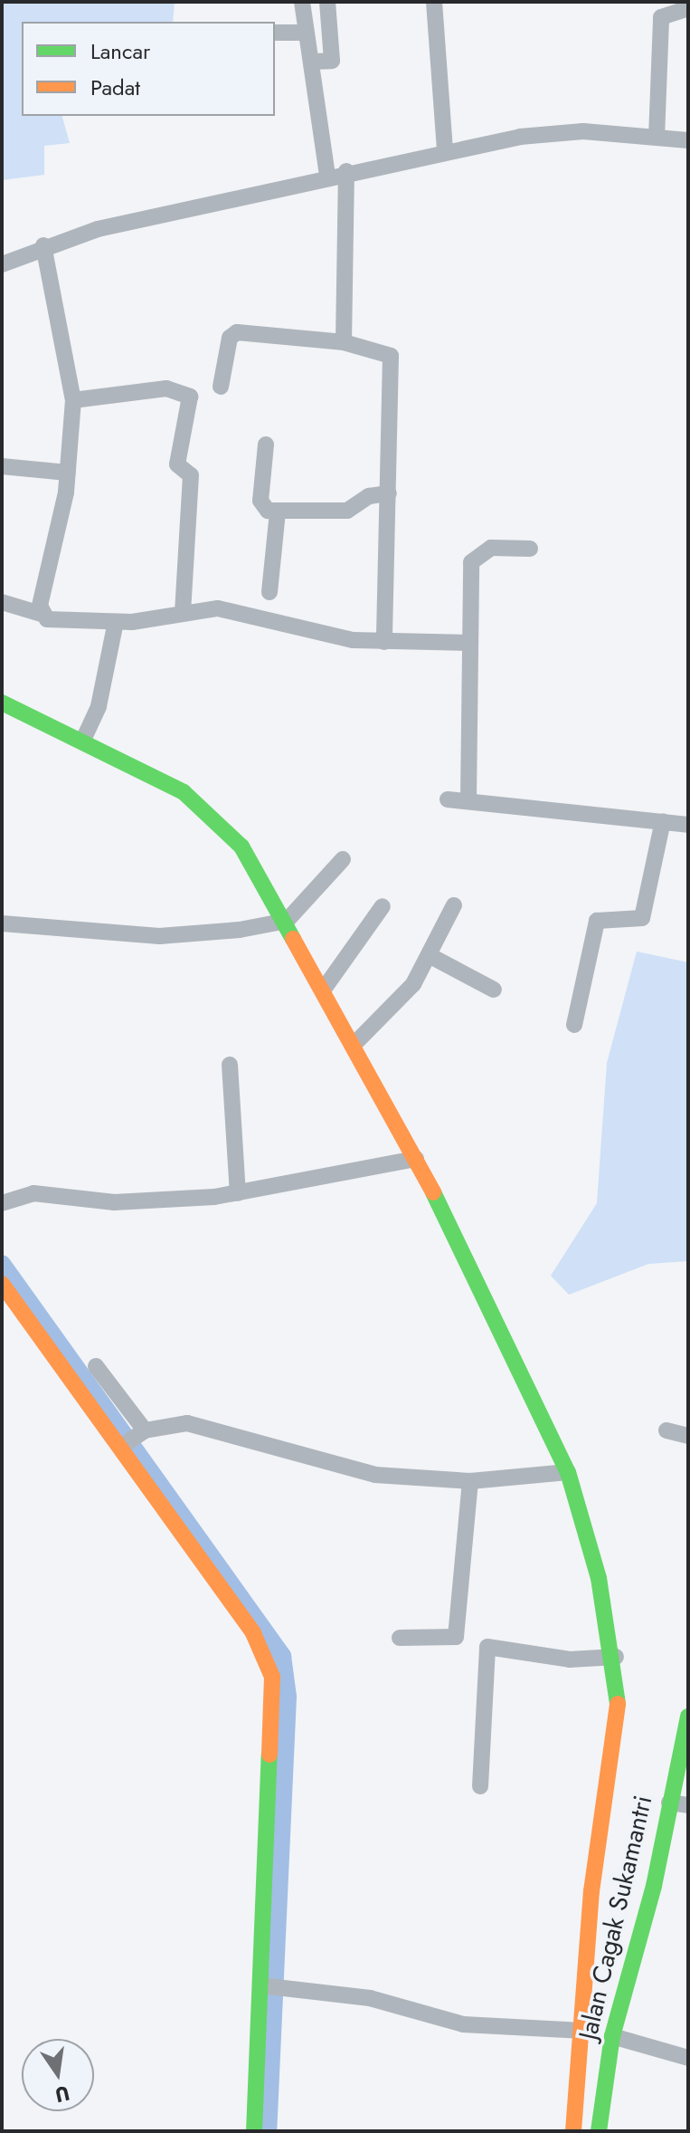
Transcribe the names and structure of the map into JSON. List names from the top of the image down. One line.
{"streets":{"street":["Jalan Cagak Sukamantri"]},"legend":["Lancar","Padat"],"north":"bottom"}
